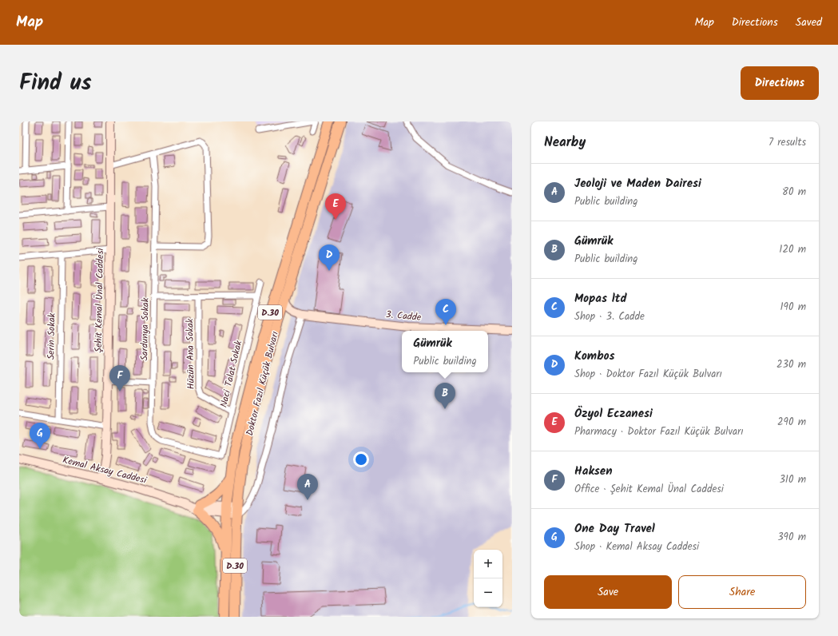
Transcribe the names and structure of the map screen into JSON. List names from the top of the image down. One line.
{"streets":{"highway":["D.30","Doktor Fazıl Küçük Bulvarı"],"street":["Şehit Kemal Ünal Caddesi","3. Cadde","Sardunya Sokak","Serin Sokak","Hüzün Ana Sokak","Naci Talat Sokak","Kemal Aksay Caddesi"]},"crossings":[["Şehit Kemal Ünal Caddesi","Kemal Aksay Caddesi"],["Sardunya Sokak","Naci Talat Sokak"],["Hüzün Ana Sokak","Naci Talat Sokak"],["Doktor Fazıl Küçük Bulvarı","Kemal Aksay Caddesi"]],"page":{"header":"Map","nav":["Map","Directions","Saved"],"title":"Find us","buttons":["Directions",["Save","Share"]],"heading":["Nearby","7 results"],"list":[{"mark":"A","name":"Jeoloji ve Maden Dairesi","note":"Public building","value":"80 m"},{"mark":"B","name":"Gümrük","note":"Public building","value":"120 m"},{"mark":"C","name":"Mopas ltd","note":"Shop · 3. Cadde","value":"190 m"},{"mark":"D","name":"Kombos","note":"Shop · Doktor Fazıl Küçük Bulvarı","value":"230 m"},{"mark":"E","name":"Özyol Eczanesi","note":"Pharmacy · Doktor Fazıl Küçük Bulvarı","value":"290 m"},{"mark":"F","name":"Haksen","note":"Office · Şehit Kemal Ünal Caddesi","value":"310 m"},{"mark":"G","name":"One Day Travel","note":"Shop · Kemal Aksay Caddesi","value":"390 m"}],"pins":["E","D","C","F","B","G","A"],"popup":["Gümrük","Public building"],"map_buttons":["+","−"]}}
